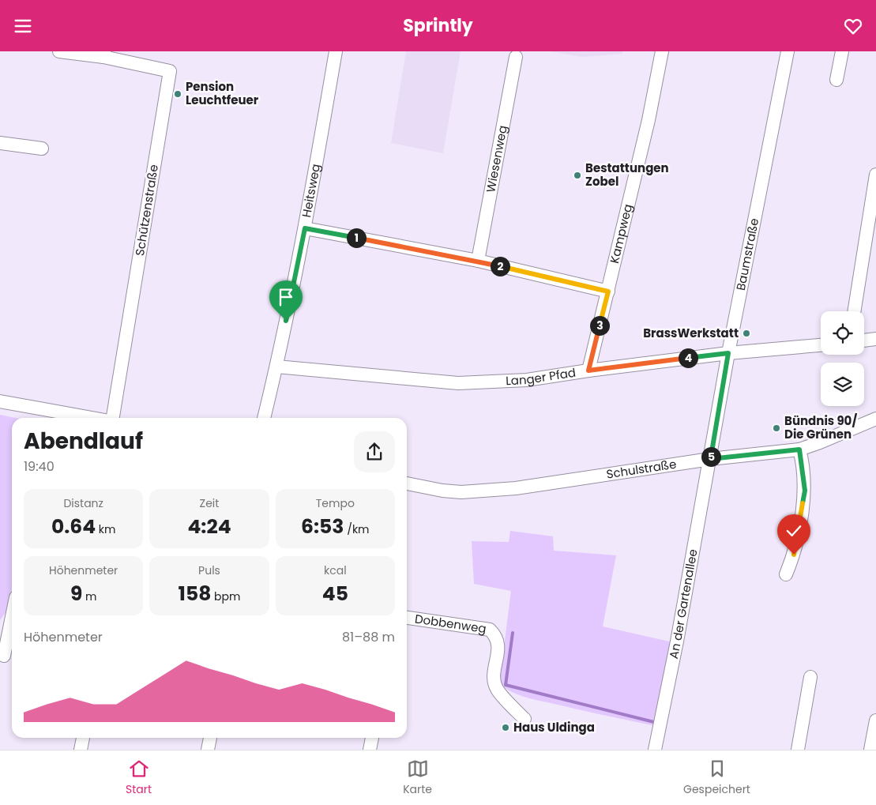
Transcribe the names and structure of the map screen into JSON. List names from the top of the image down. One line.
{"streets":{"street":["Wiesenweg","Heitsweg","Schützenstraße","Kampweg","Baumstraße","Langer Pfad","Schulstraße","An der Gartenallee","Dobbenweg"]},"crossings":[["Heitsweg","Langer Pfad"],["Kampweg","Langer Pfad"],["Baumstraße","Langer Pfad"],["Baumstraße","Schulstraße"],["Baumstraße","An der Gartenallee"],["Schulstraße","An der Gartenallee"]],"places":["Pension Leuchtfeuer","Bestattungen Zobel","BrassWerkstatt","Bündnis 90/ Die Grünen","Haus Uldinga"],"page":{"header":"Sprintly","pins":["1","2","3","4","5"],"heading":["Abendlauf","19:40"],"stats":[["Distanz","0.64 km"],["Zeit","4:24"],["Tempo","6:53 /km"],["Höhenmeter","9 m"],["Puls","158 bpm"],["kcal","45"]],"chart":["Höhenmeter","81–88 m"],"tabs":["Start","Karte","Gespeichert"]}}
